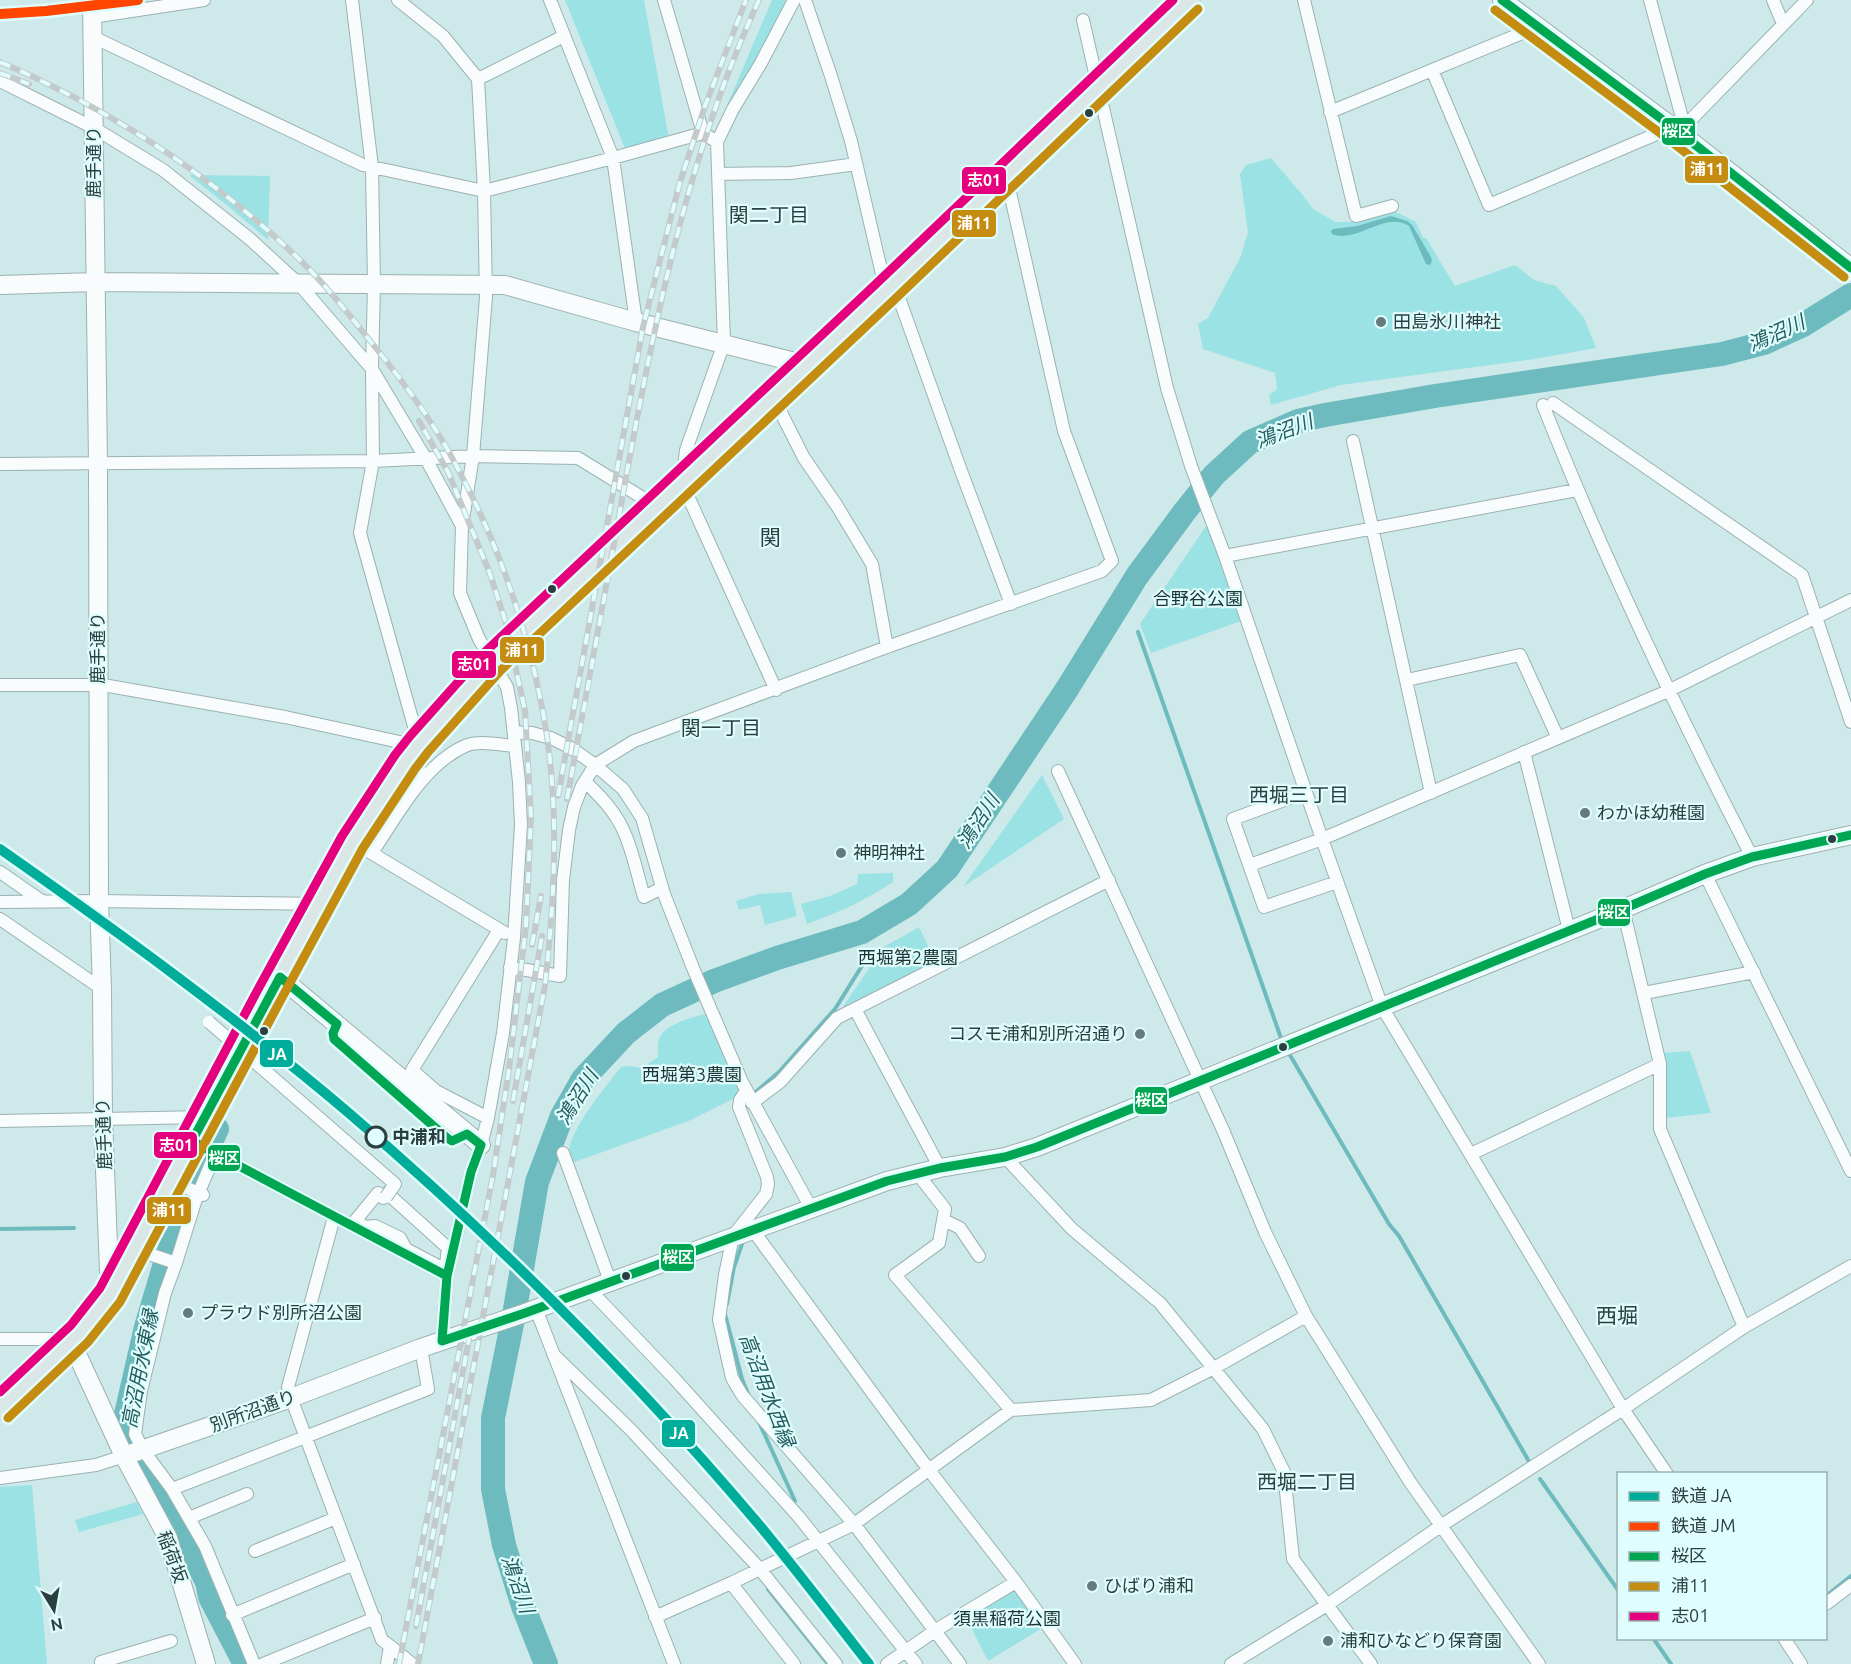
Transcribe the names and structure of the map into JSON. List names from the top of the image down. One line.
{"streets":{"street":["鹿手通り","別所沼通り","稲荷坂"]},"crossings":[["別所沼通り","稲荷坂"]],"districts":["関二丁目","関","関一丁目","西堀三丁目","西堀","西堀二丁目"],"water":["鴻沼川","高沼用水東縁","高沼用水西縁"],"parks":["合野谷公園","西堀第2農園","西堀第3農園","須黒稲荷公園"],"places":["田島氷川神社","わかほ幼稚園","神明神社","コスモ浦和別所沼通り","中浦和","プラウド別所沼公園","ひばり浦和","浦和ひなどり保育園"],"lines":["rail line JM","transit line 桜区","transit line 志01","transit line 浦11","rail line JA"],"legend":["鉄道 JA","鉄道 JM","桜区","浦11","志01"],"north":"bottom"}
